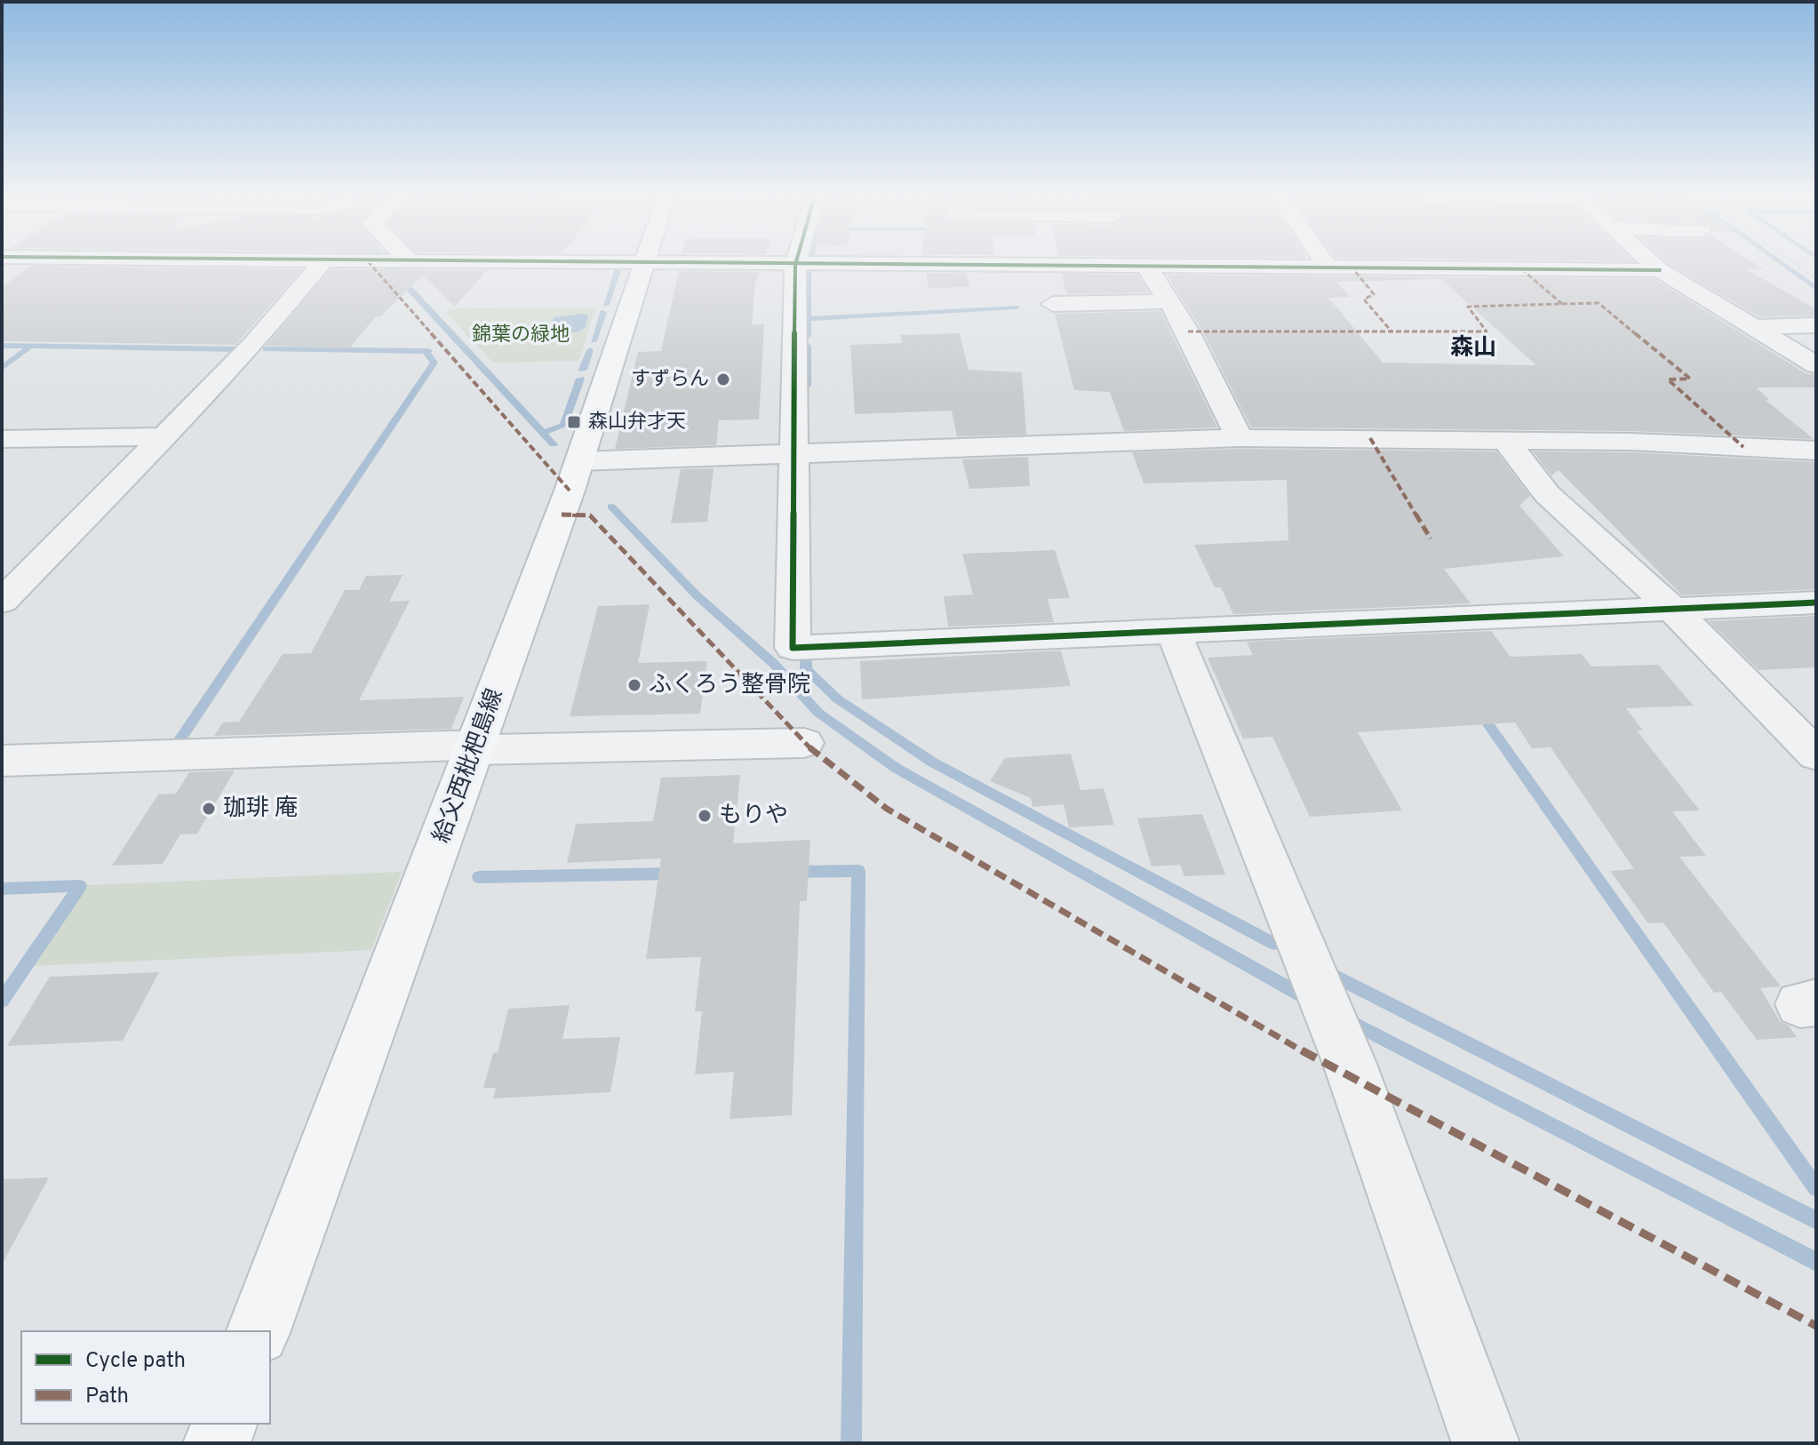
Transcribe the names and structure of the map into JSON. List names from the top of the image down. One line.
{"streets":{"main road":["給父西枇杷島線"]},"districts":["森山"],"parks":["錦葉の緑地"],"places":{"other":["すずらん","ふくろう整骨院","珈琲 庵","もりや"],"transit":["森山弁才天"]},"legend":["Cycle path","Path"]}
